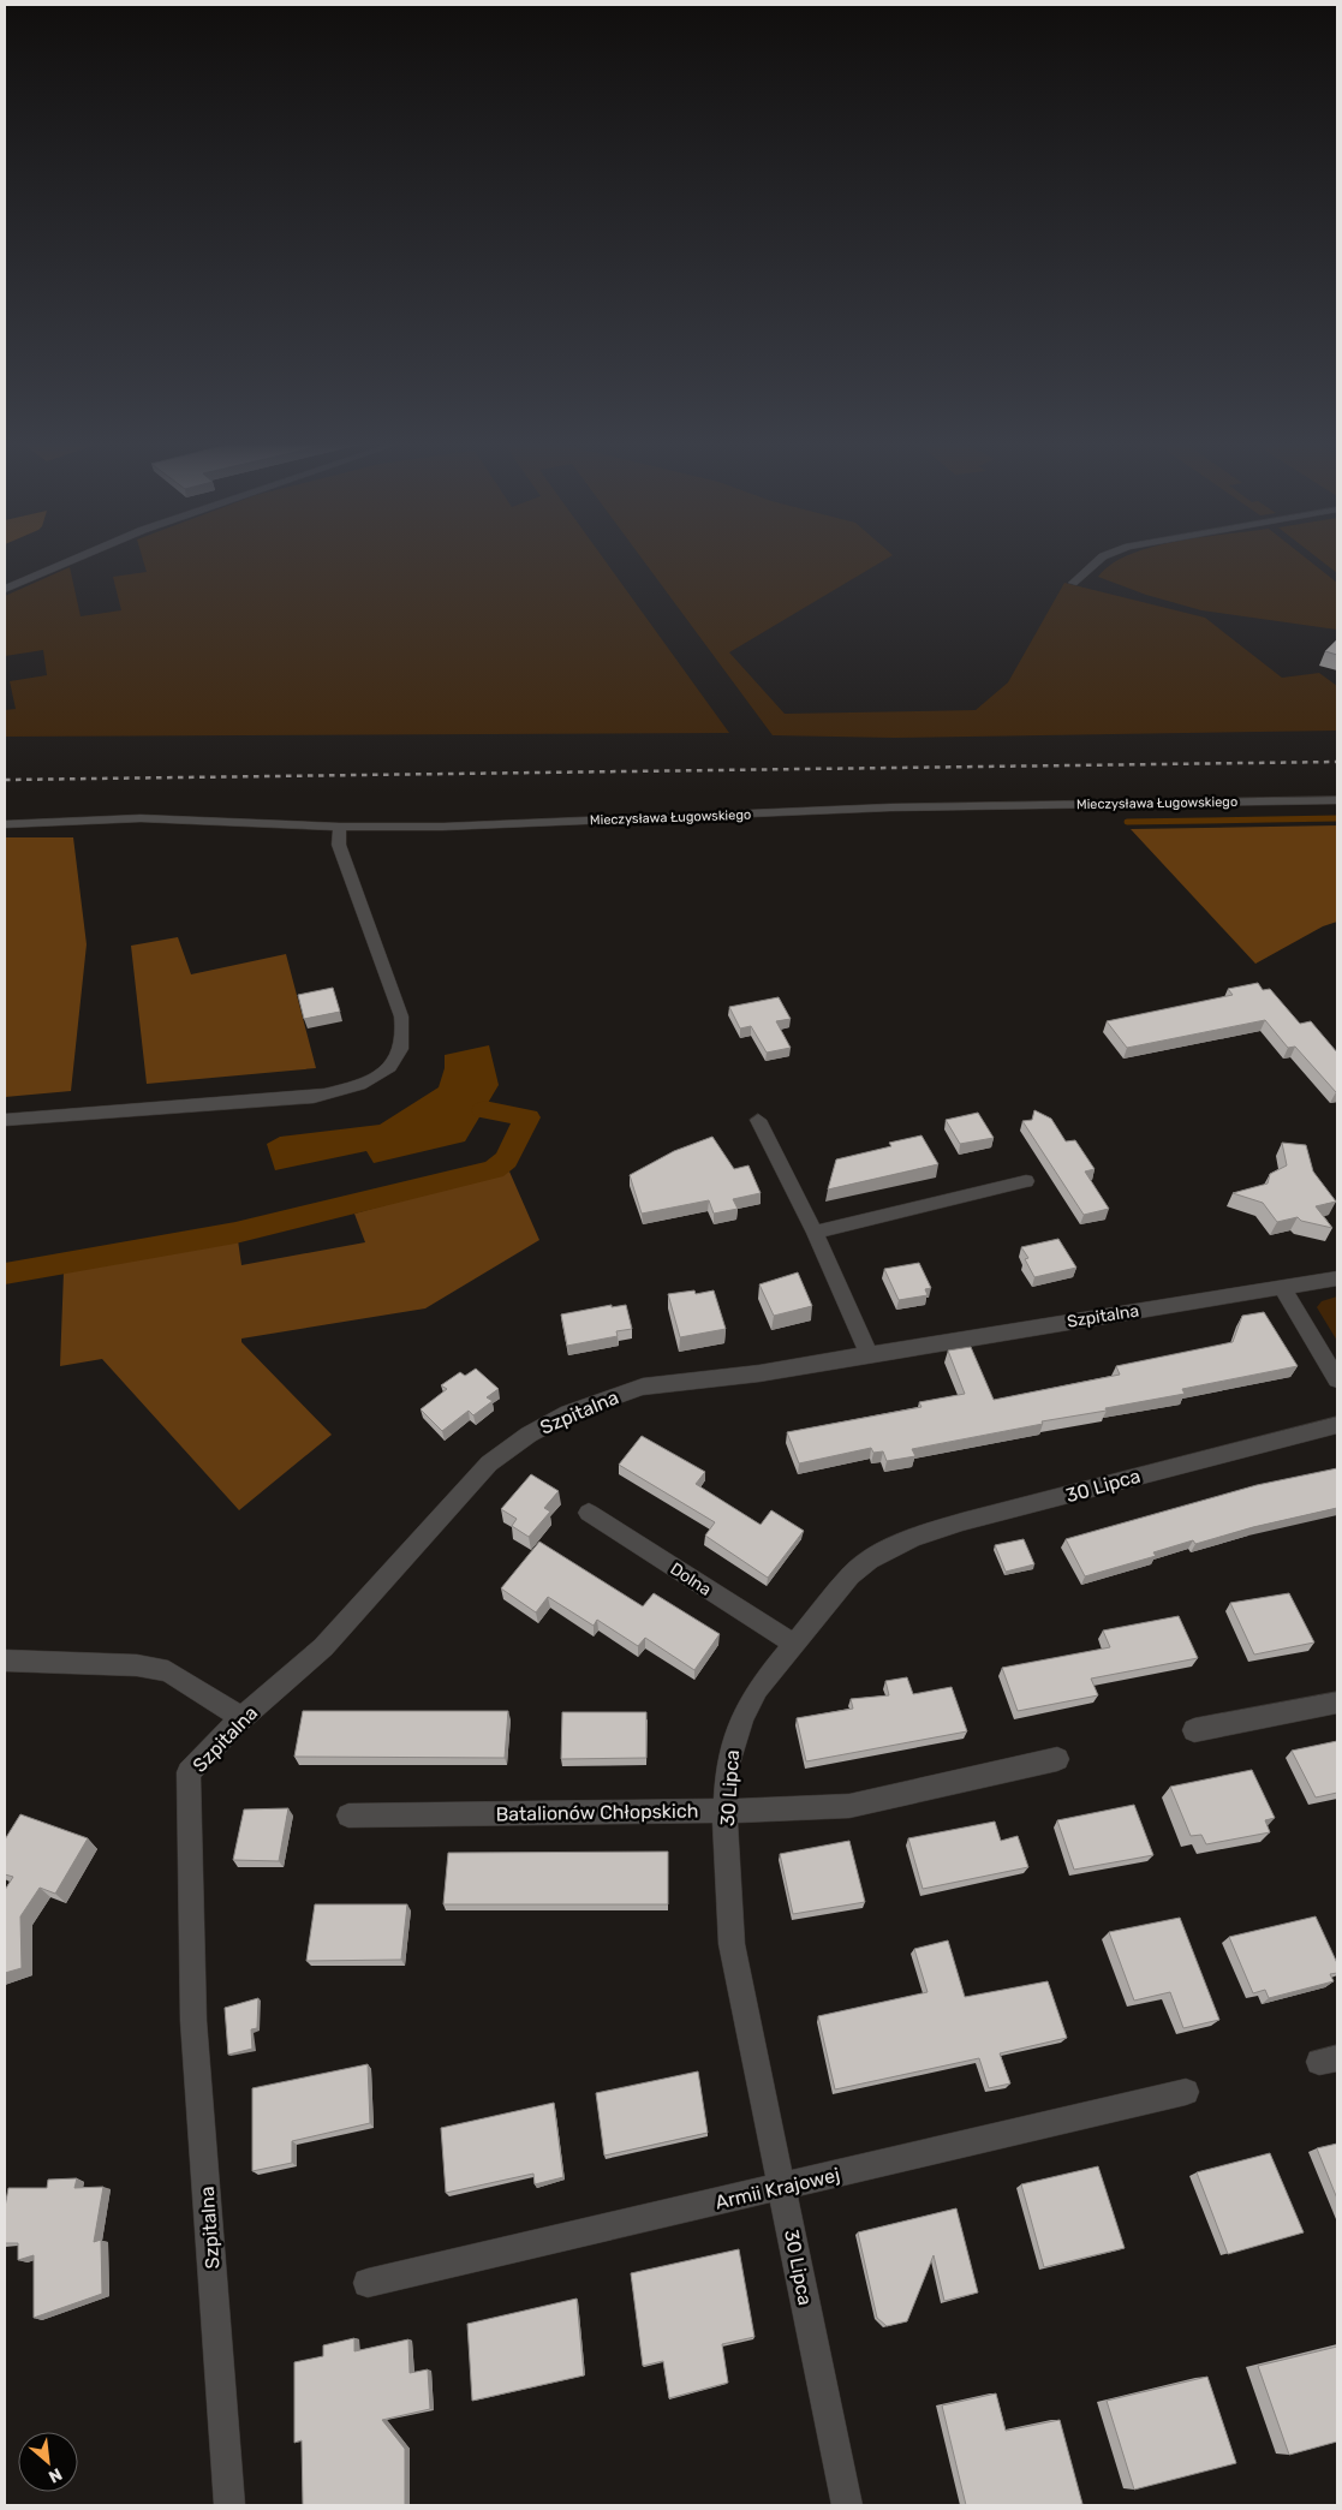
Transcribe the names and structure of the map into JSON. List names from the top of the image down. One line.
{"streets":{"street":["Mieczysława Ługowskiego","Szpitalna","30 Lipca","Dolna","Batalionów Chłopskich","Armii Krajowej"]},"crossings":[["30 Lipca","Dolna"],["30 Lipca","Batalionów Chłopskich"],["30 Lipca","Armii Krajowej"]],"north":"bottom right"}
